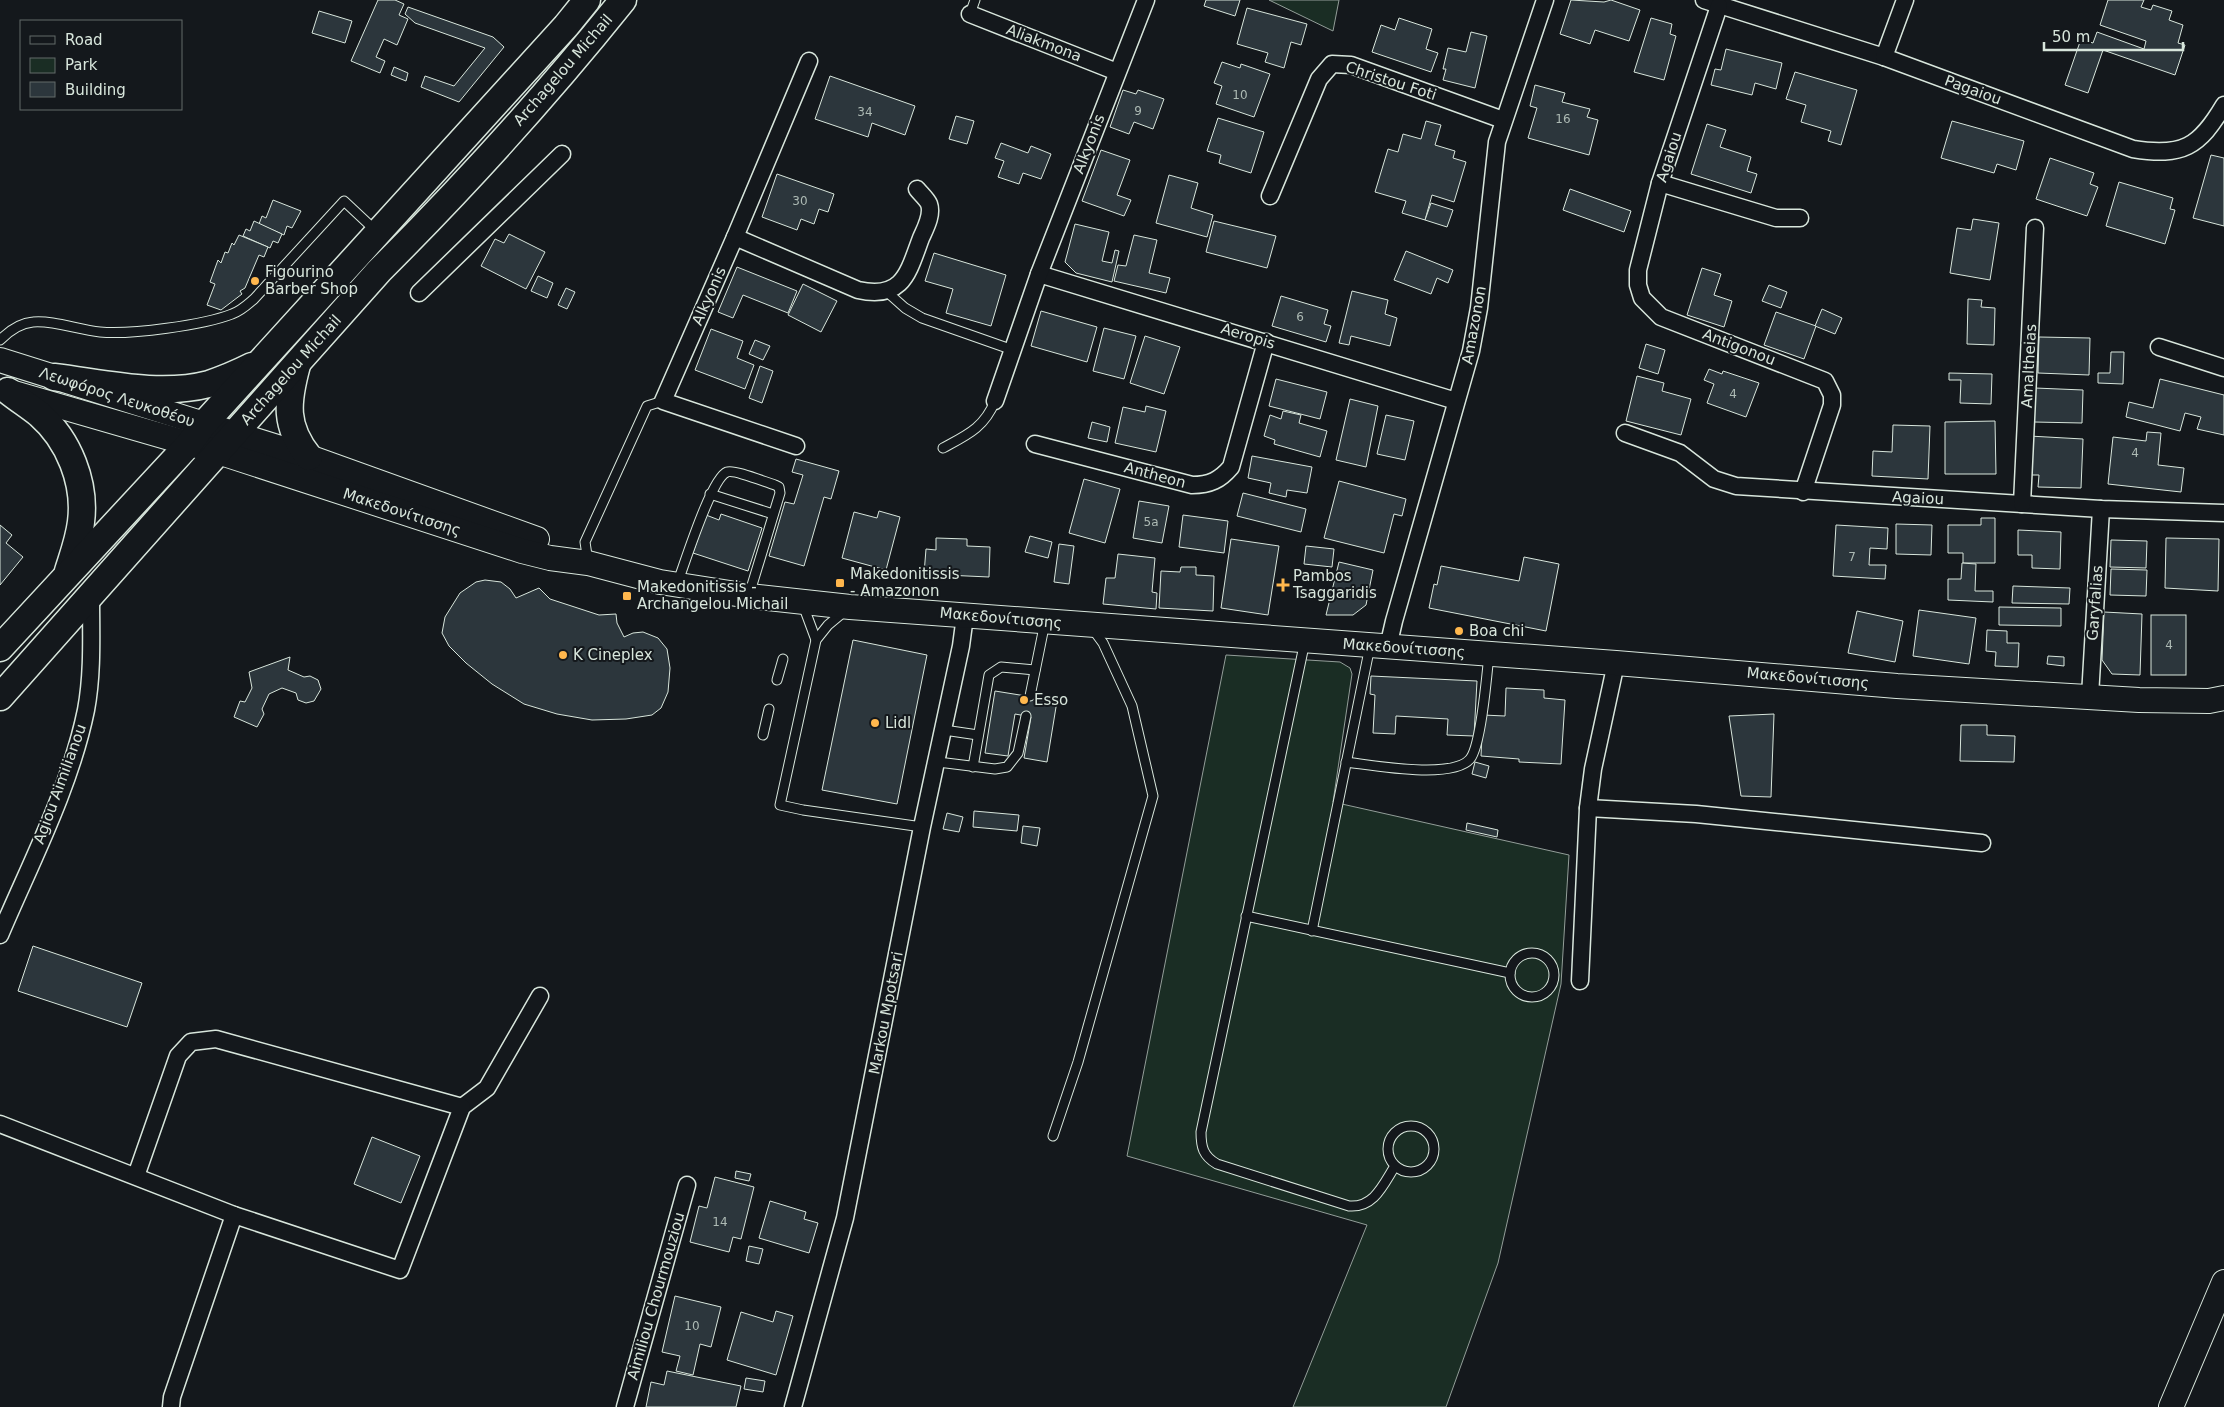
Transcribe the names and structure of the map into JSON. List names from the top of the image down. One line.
{"streets":{"main road":["Archagelou Michail","Λεωφόρος Λευκοθέου","Μακεδονίτισσης"],"street":["Aliakmona","Christou Foti","Pagaiou","Alkyonis","Agaiou","Amazonon","Aeropis","Antigonou","Amaltheias","Antheon","Garyfalias","Agiou Aimilianou","Markou Mpotsari","Aimiliou Chourmouziou"]},"crossings":[["Aliakmona","Alkyonis"],["Archagelou Michail","Λεωφόρος Λευκοθέου"],["Archagelou Michail","Μακεδονίτισσης"],["Archagelou Michail","Agiou Aimilianou"],["Christou Foti","Amazonon"],["Pagaiou","Agaiou"],["Alkyonis","Aeropis"],["Agaiou","Antigonou"],["Agaiou","Amaltheias"],["Agaiou","Garyfalias"],["Amazonon","Aeropis"],["Amazonon","Μακεδονίτισσης"],["Aeropis","Antheon"],["Λεωφόρος Λευκοθέου","Μακεδονίτισσης"],["Μακεδονίτισσης","Garyfalias"],["Μακεδονίτισσης","Markou Mpotsari"]],"places":{"other":["Figourino Barber Shop","Boa chi","K Cineplex","Esso","Lidl"],"transit":["Makedonitissis - Amazonon","Makedonitissis - Archangelou Michail"],"health":["Pambos Tsaggaridis"]},"house_numbers":["10","9","34","16","30","6","4","4","5a","7","4","14","10"],"legend":["Road","Park","Building"],"scale_bar":"50 m"}
